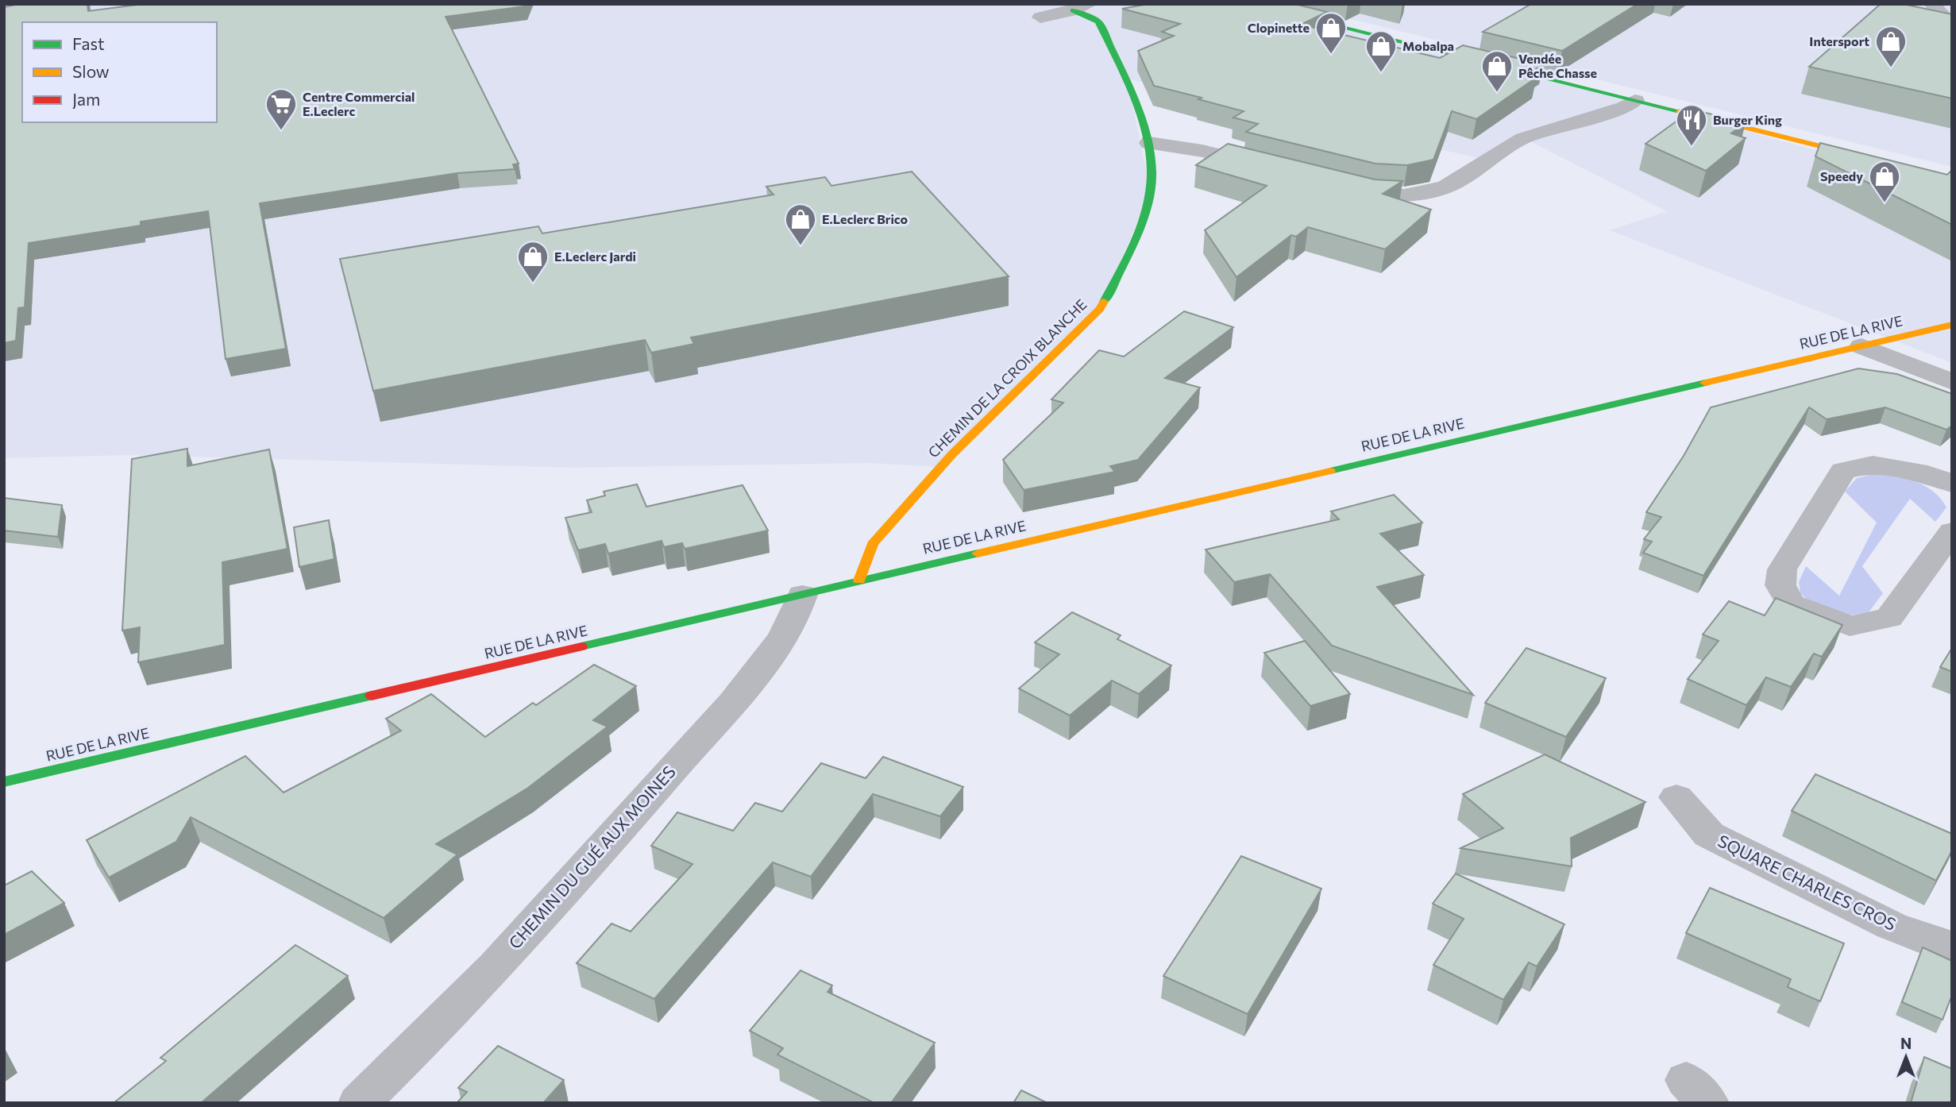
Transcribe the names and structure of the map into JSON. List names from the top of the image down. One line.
{"streets":{"street":["RUE DE LA RIVE","CHEMIN DE LA CROIX BLANCHE","CHEMIN DU GUÉ AUX MOINES","SQUARE CHARLES CROS"]},"crossings":[["RUE DE LA RIVE","CHEMIN DE LA CROIX BLANCHE"],["RUE DE LA RIVE","CHEMIN DU GUÉ AUX MOINES"]],"places":{"shop":["Clopinette","Intersport","Mobalpa","Vendée Pêche Chasse","Speedy","E.Leclerc Brico","E.Leclerc Jardi"],"supermarket":["Centre Commercial E.Leclerc"],"restaurant":["Burger King"]},"legend":["Fast","Slow","Jam"],"north":"top"}
